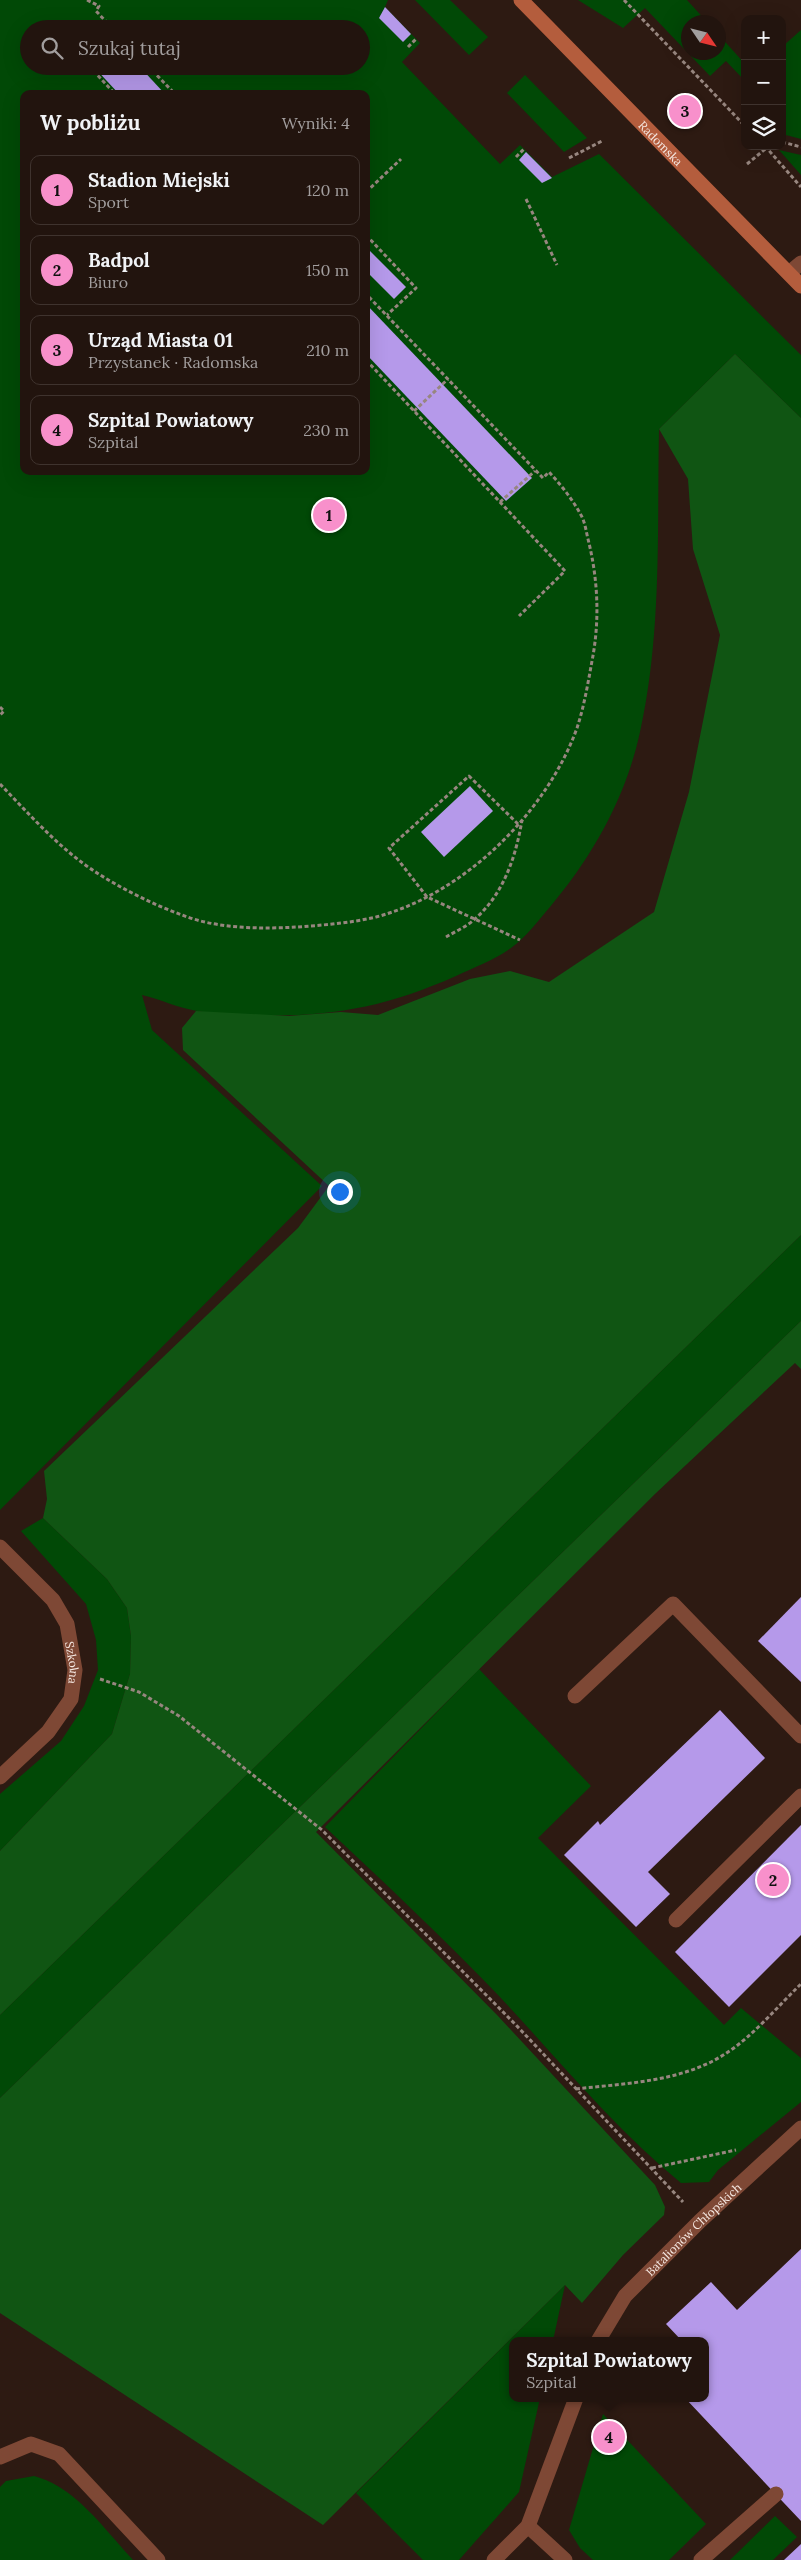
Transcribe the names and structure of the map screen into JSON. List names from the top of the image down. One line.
{"streets":{"street":["Radomska","Szkolna","Batalionów Chłopskich"]},"north":"bottom right","page":{"map_buttons":["+","−"],"search":"Szukaj tutaj","heading":["W pobliżu","Wyniki: 4"],"pins":["3","1","2","4"],"list":[{"mark":"1","name":"Stadion Miejski","note":"Sport","value":"120 m"},{"mark":"2","name":"Badpol","note":"Biuro","value":"150 m"},{"mark":"3","name":"Urząd Miasta 01","note":"Przystanek · Radomska","value":"210 m"},{"mark":"4","name":"Szpital Powiatowy","note":"Szpital","value":"230 m"}],"popup":["Szpital Powiatowy","Szpital"]}}
